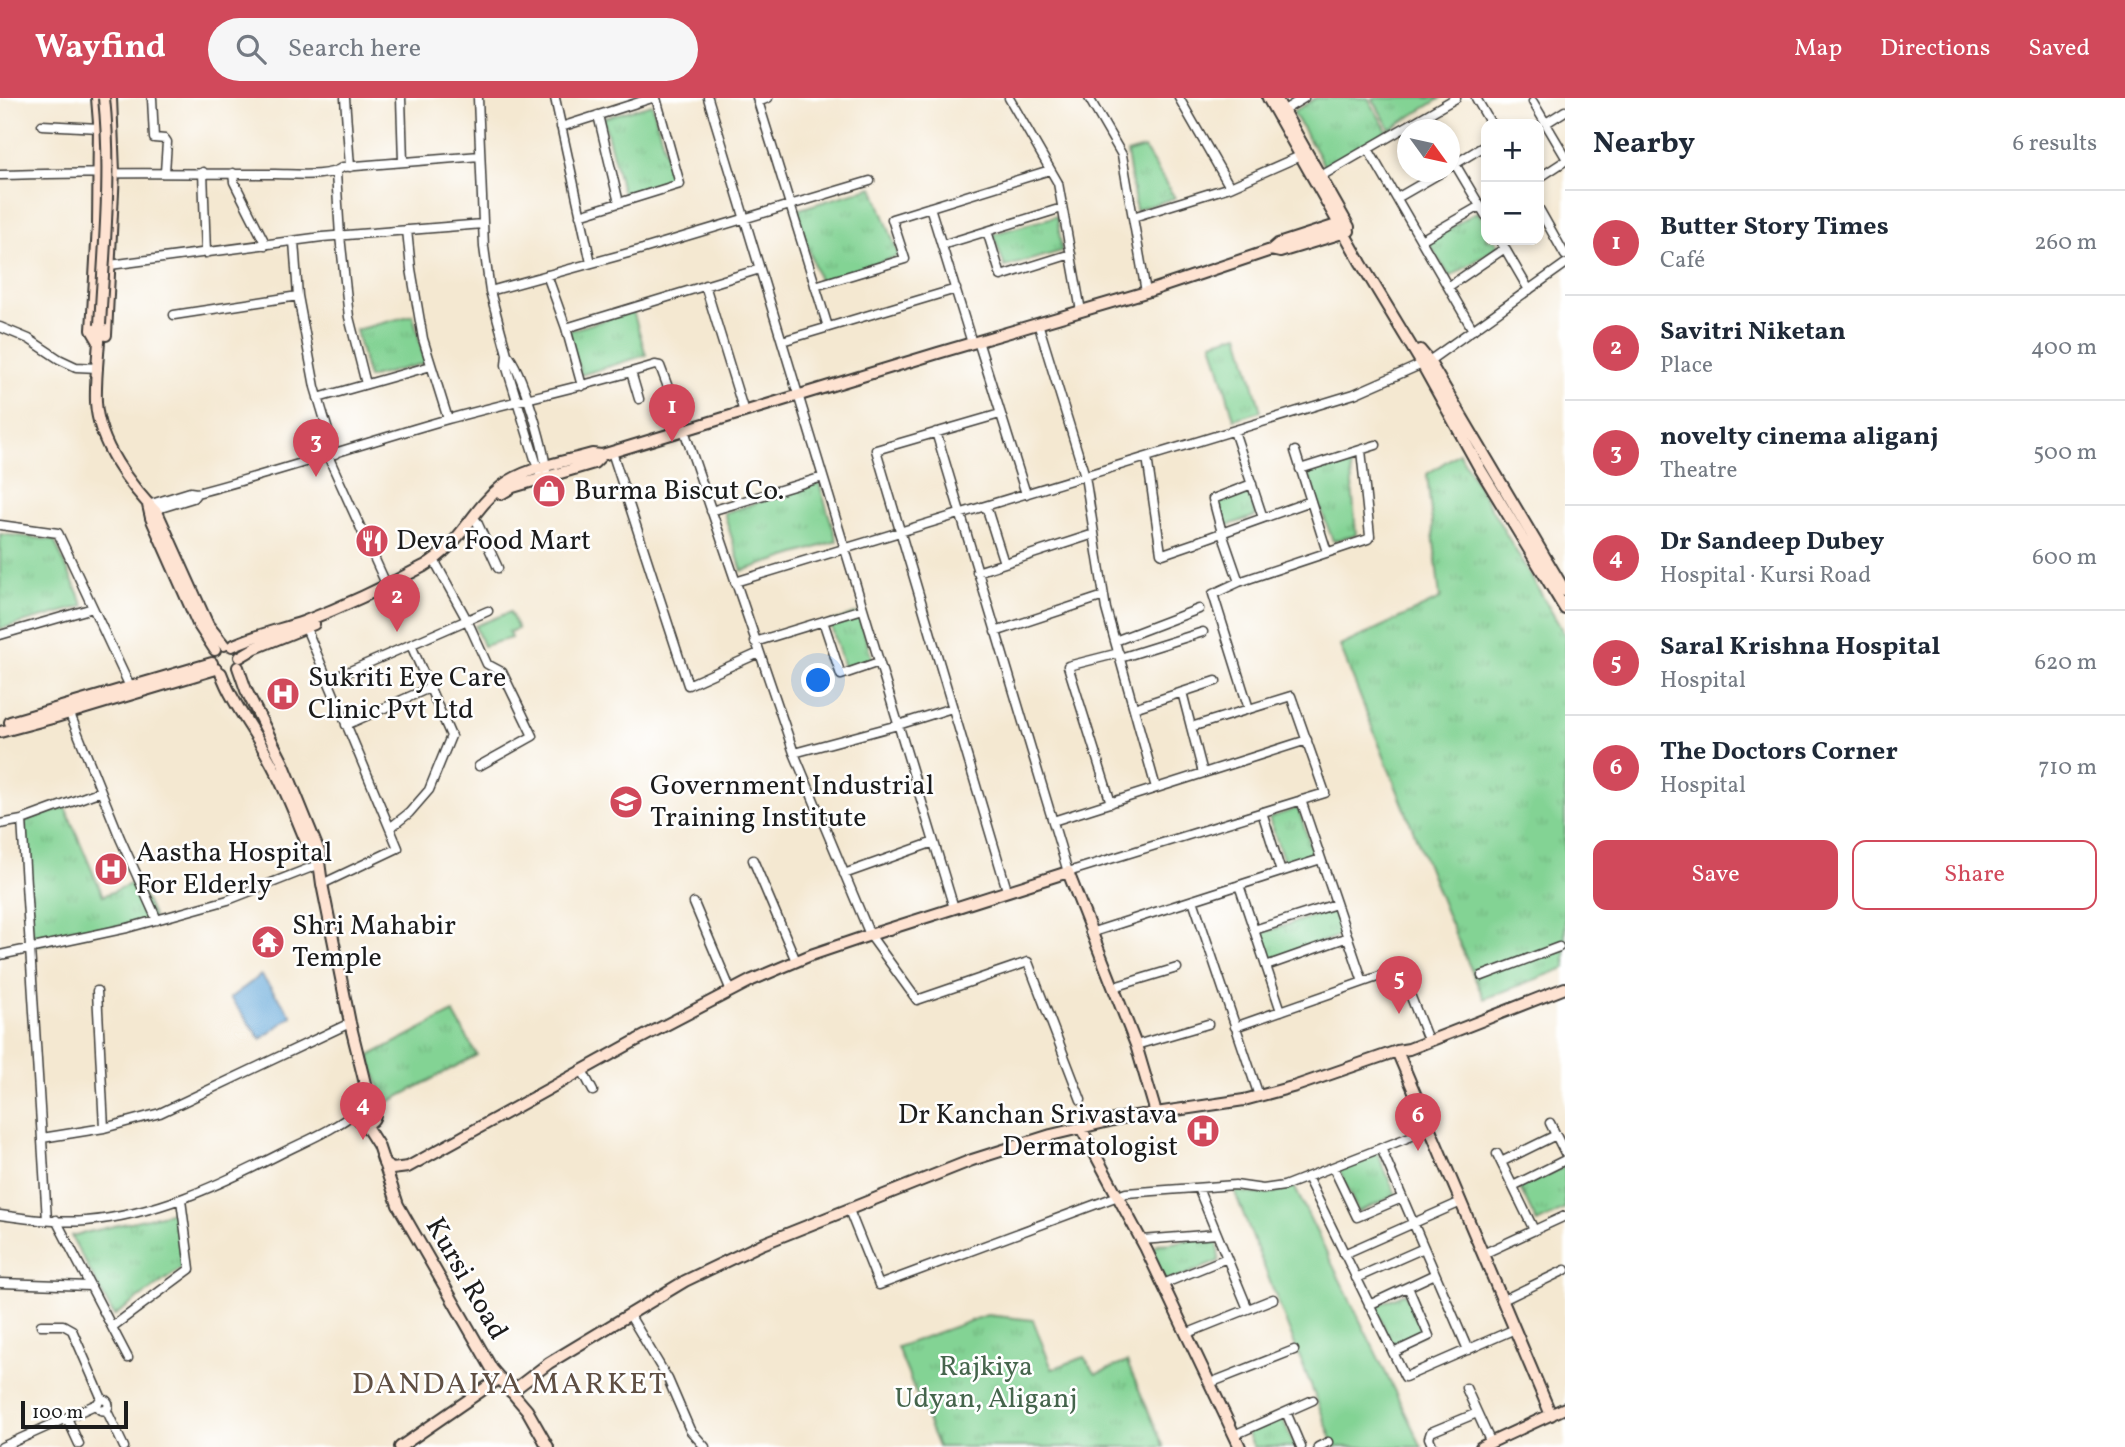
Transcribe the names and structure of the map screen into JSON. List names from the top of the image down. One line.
{"streets":{"main road":["Kursi Road"]},"districts":["DANDAIYA MARKET"],"parks":["Rajkiya Udyan, Aliganj"],"places":{"shop":["Burma Biscut Co."],"restaurant":["Deva Food Mart"],"hospital":["Sukriti Eye Care Clinic Pvt Ltd","Aastha Hospital For Elderly","Dr Kanchan Srivastava Dermatologist"],"school or university":["Government Industrial Training Institute"],"temple":["Shri Mahabir Temple"]},"scale_bar":"100 m","north":"bottom right","page":{"header":"Wayfind","search":"Search here","nav":["Map","Directions","Saved"],"heading":["Nearby","6 results"],"map_buttons":["+","−"],"list":[{"mark":"1","name":"Butter Story Times","note":"Café","value":"260 m"},{"mark":"2","name":"Savitri Niketan","note":"Place","value":"400 m"},{"mark":"3","name":"novelty cinema aliganj","note":"Theatre","value":"500 m"},{"mark":"4","name":"Dr Sandeep Dubey","note":"Hospital · Kursi Road","value":"600 m"},{"mark":"5","name":"Saral Krishna Hospital","note":"Hospital","value":"620 m"},{"mark":"6","name":"The Doctors Corner","note":"Hospital","value":"710 m"}],"pins":["1","3","2","5","4","6"],"buttons":["Save","Share"],"scale":"100 m"}}
